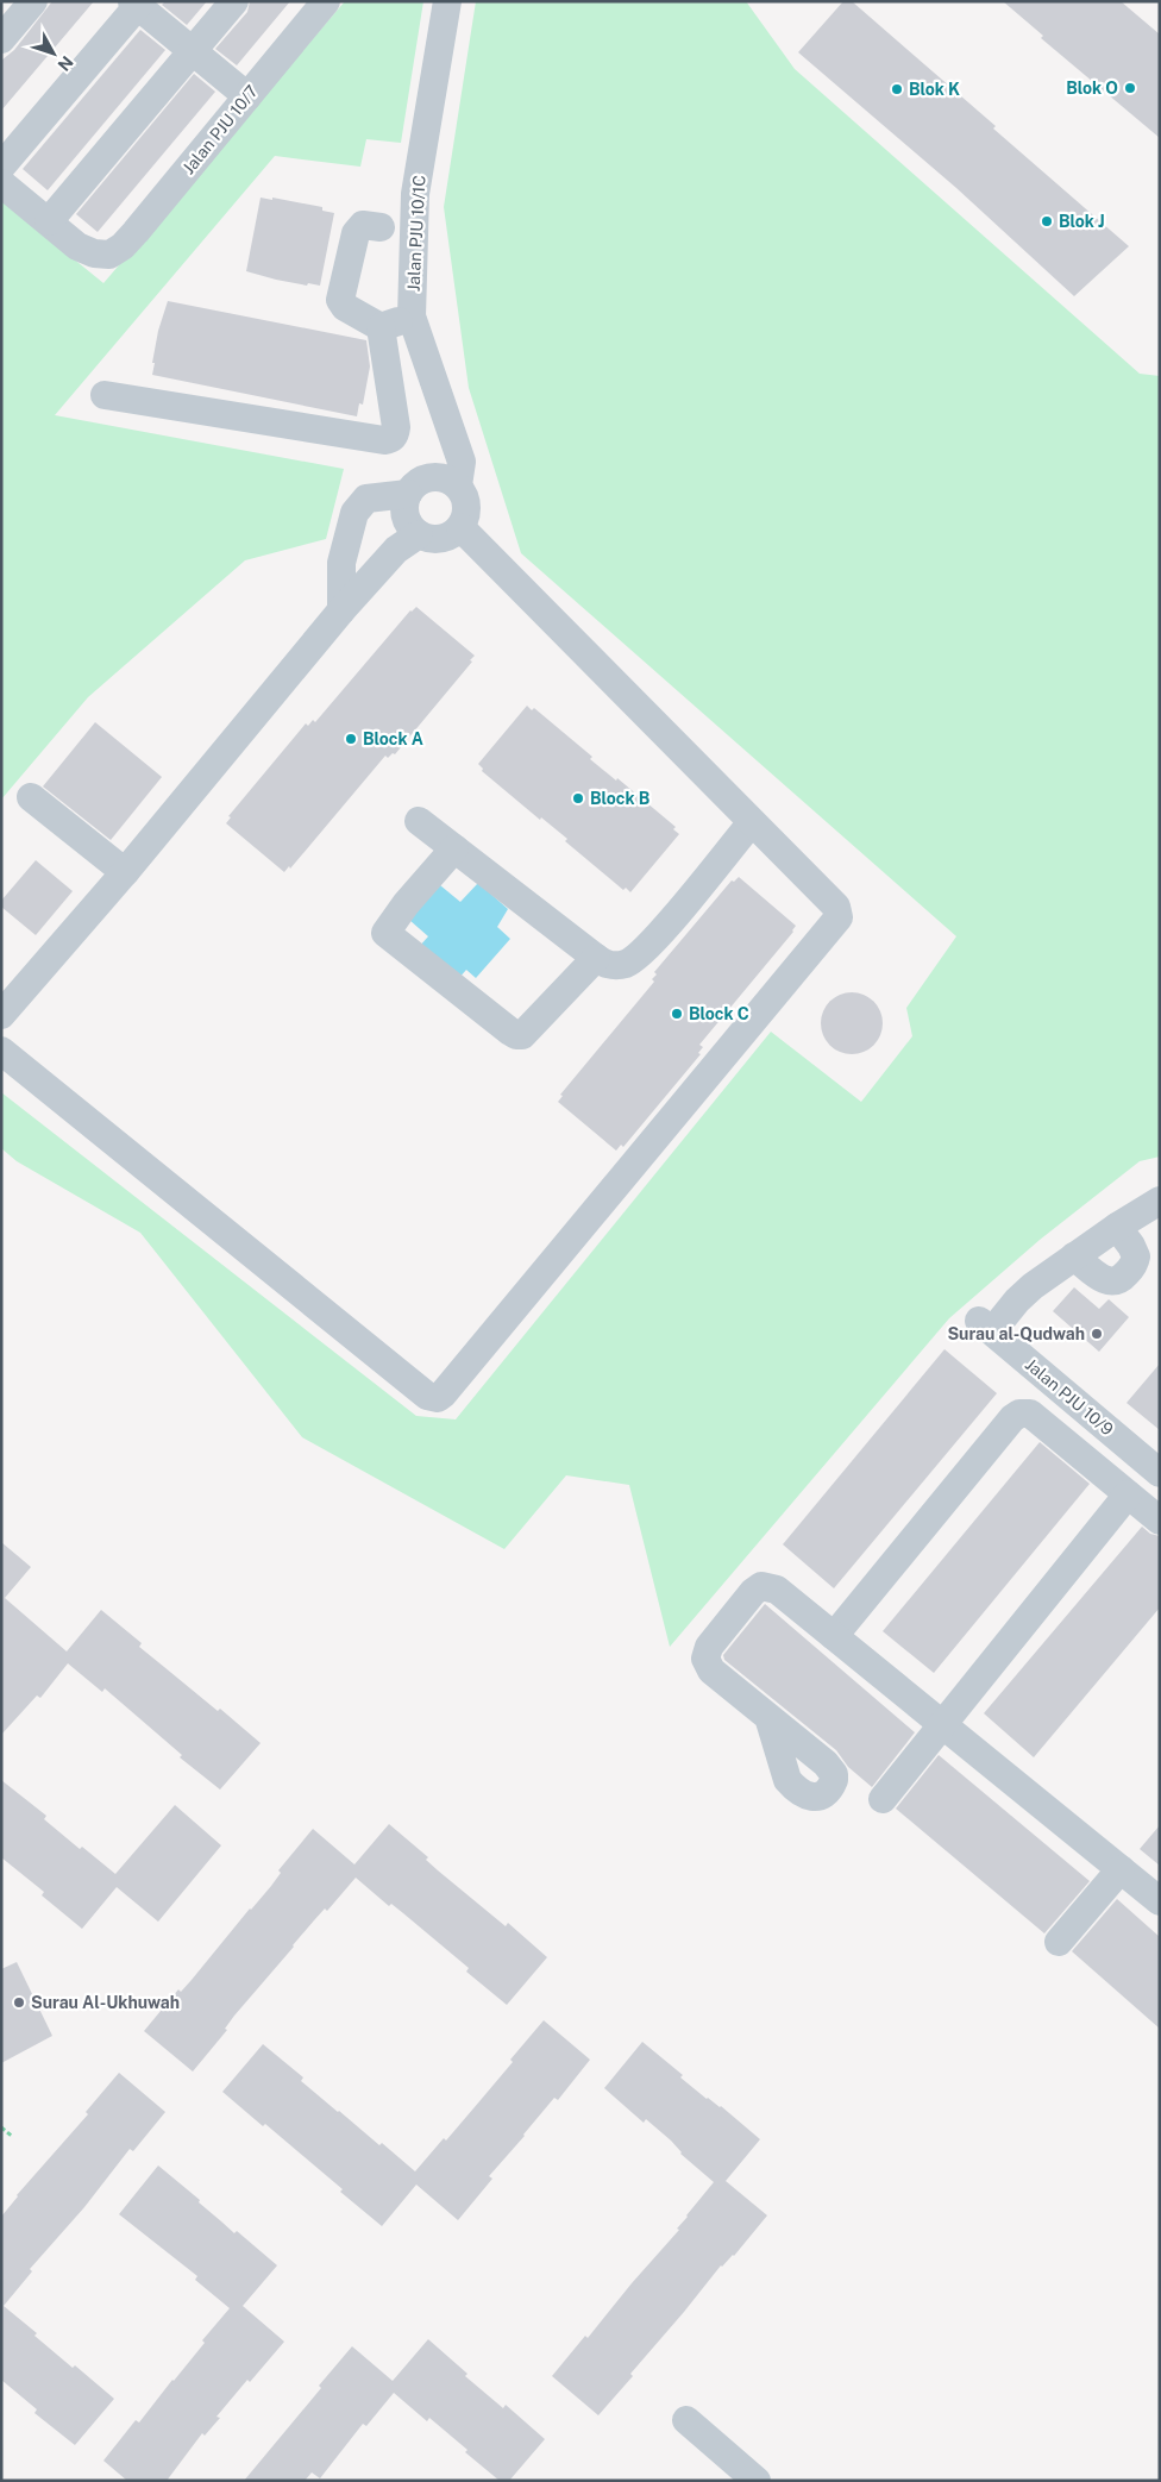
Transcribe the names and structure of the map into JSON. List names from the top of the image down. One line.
{"streets":{"street":["Jalan PJU 10/7","Jalan PJU 10/1C","Jalan PJU 10/9"]},"places":["Blok O","Blok K","Blok J","Block A","Block B","Block C","Surau al-Qudwah","Surau Al-Ukhuwah"],"north":"bottom right"}
